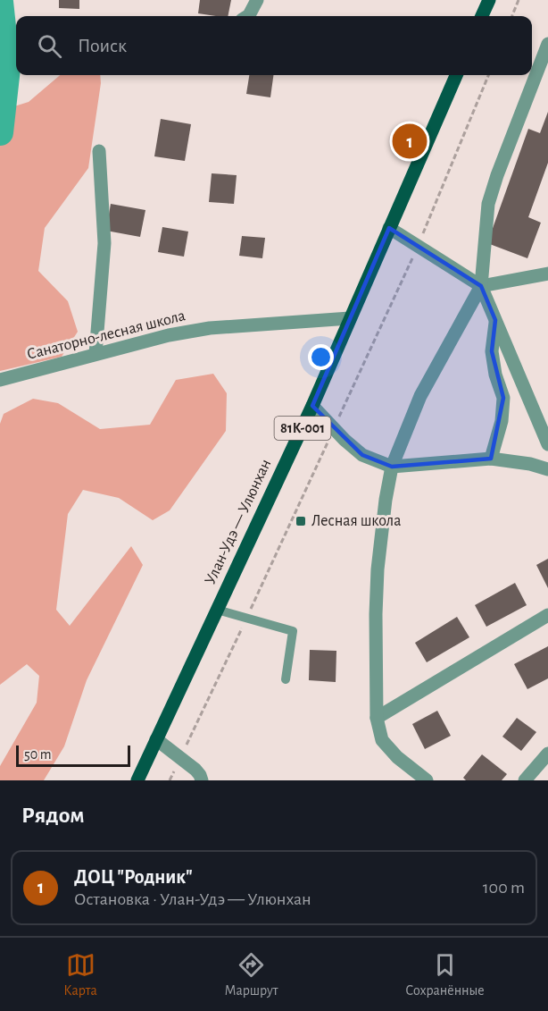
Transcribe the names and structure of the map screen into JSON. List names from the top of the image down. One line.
{"streets":{"main road":["81К-001","Улан-Удэ — Улюнхан"],"street":["Санаторно-лесная школа"]},"crossings":[["Санаторно-лесная школа","Улан-Удэ — Улюнхан"]],"places":{"transit":["Лесная школа"]},"scale_bar":"50 m","page":{"search":"Поиск","pins":"1","scale":"50 m","heading":"Рядом","list":[{"mark":"1","name":"ДОЦ \"Родник\"","note":"Остановка · Улан-Удэ — Улюнхан","value":"100 m"}],"nav":["Карта","Маршрут","Сохранённые"]}}
